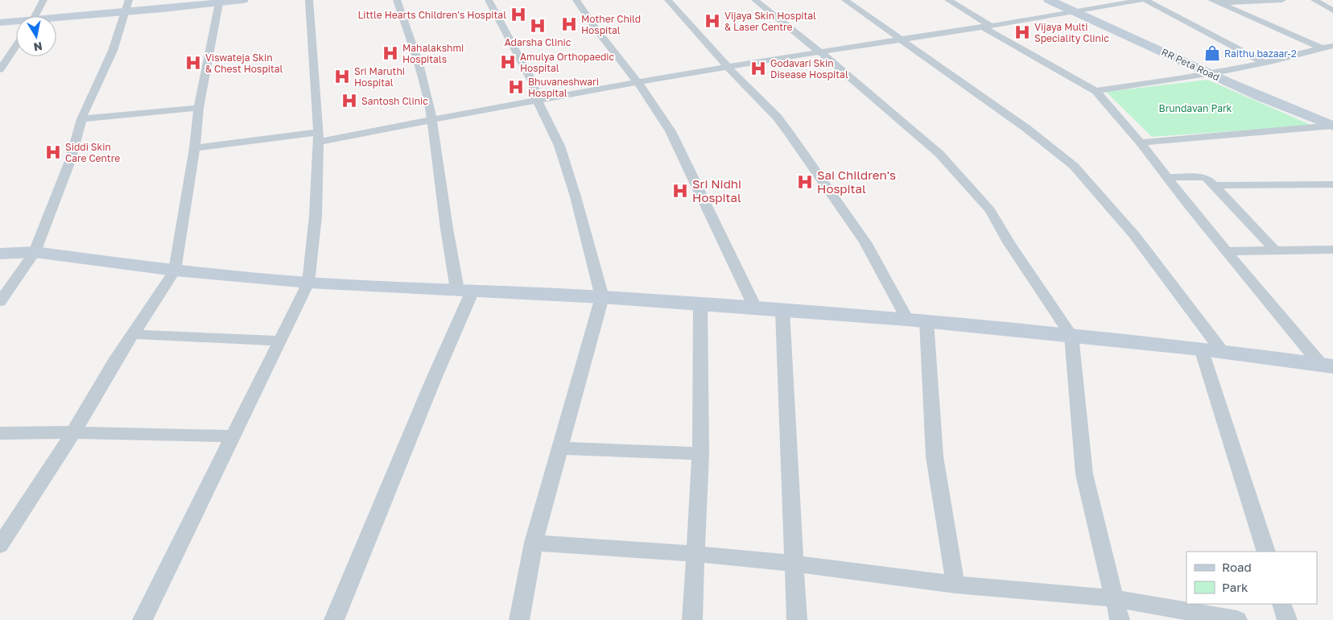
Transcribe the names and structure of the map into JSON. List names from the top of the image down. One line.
{"streets":{"main road":["RR Peta Road"]},"parks":["Brundavan Park"],"places":{"hospital":["Little Hearts Children's Hospital","Vijaya Skin Hospital & Laser Centre","Mother Child Hospital","Adarsha Clinic","Vijaya Multi Speciality Clinic","Mahalakshmi Hospitals","Amulya Orthopaedic Hospital","Viswateja Skin & Chest Hospital","Godavari Skin Disease Hospital","Sri Maruthi Hospital","Bhuvaneshwari Hospital","Santosh Clinic","Siddi Skin Care Centre","Sai Children's Hospital","Sri Nidhi Hospital"],"shop":["Raithu bazaar-2"]},"legend":["Road","Park"],"north":"bottom"}
